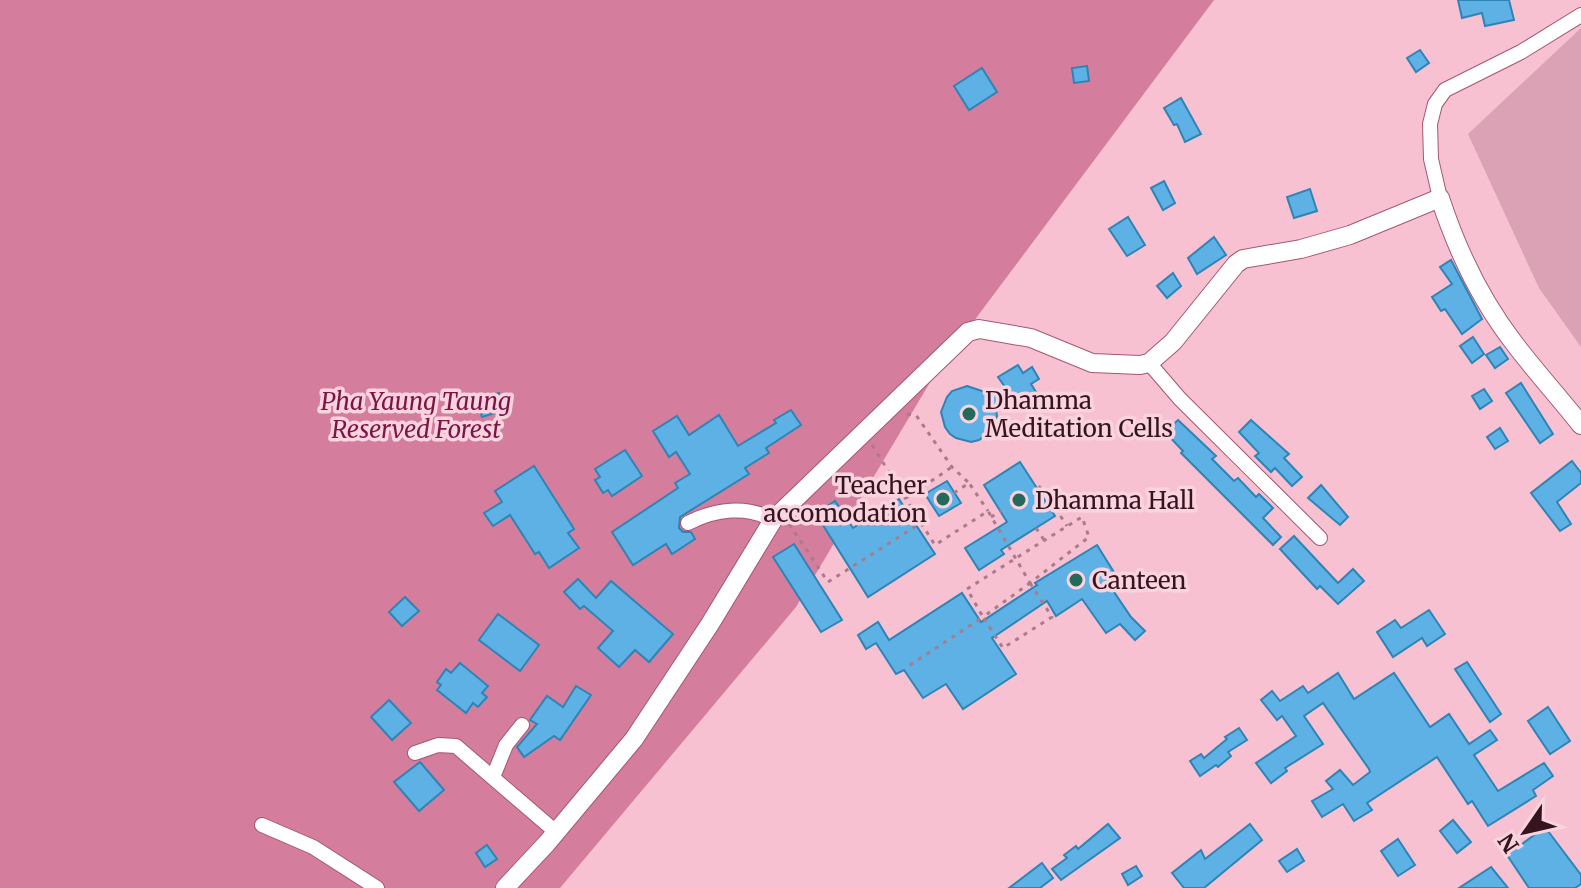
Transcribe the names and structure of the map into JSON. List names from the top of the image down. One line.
{"parks":["Pha Yaung Taung Reserved Forest"],"places":["Dhamma Meditation Cells","Teacher accomodation","Dhamma Hall","Canteen"],"north":"bottom left"}
